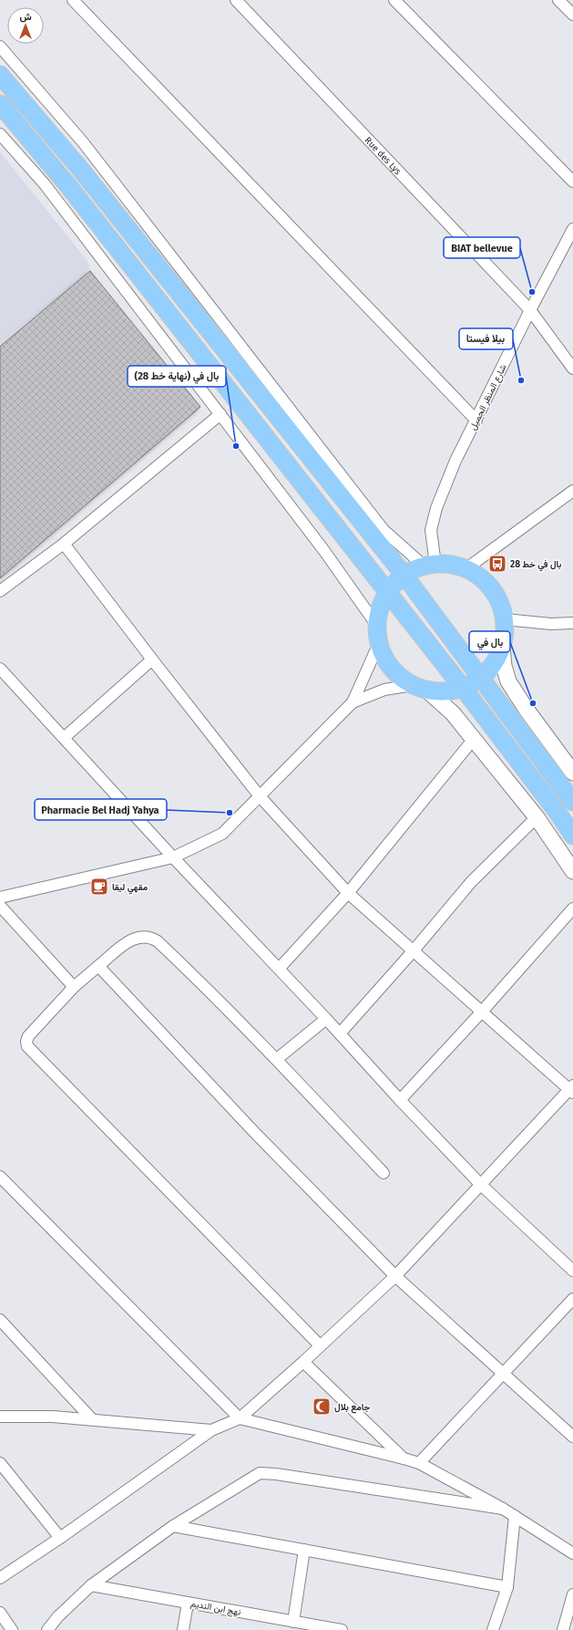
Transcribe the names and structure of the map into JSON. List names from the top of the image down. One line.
{"streets":{"street":["Rue des Lys","شارع المنظر الجميل","نهج ابن النديم"]},"crossings":[["Rue des Lys","شارع المنظر الجميل"]],"places":{"other":["BIAT bellevue","بيلا فيستا","بال في (نهاية خط 28)","بال في","Pharmacie Bel Hadj Yahya"],"bus stop":["بال في خط 28"],"cafe":["مقهي ليقا"],"mosque":["جامع بلال"]},"north":"top"}
